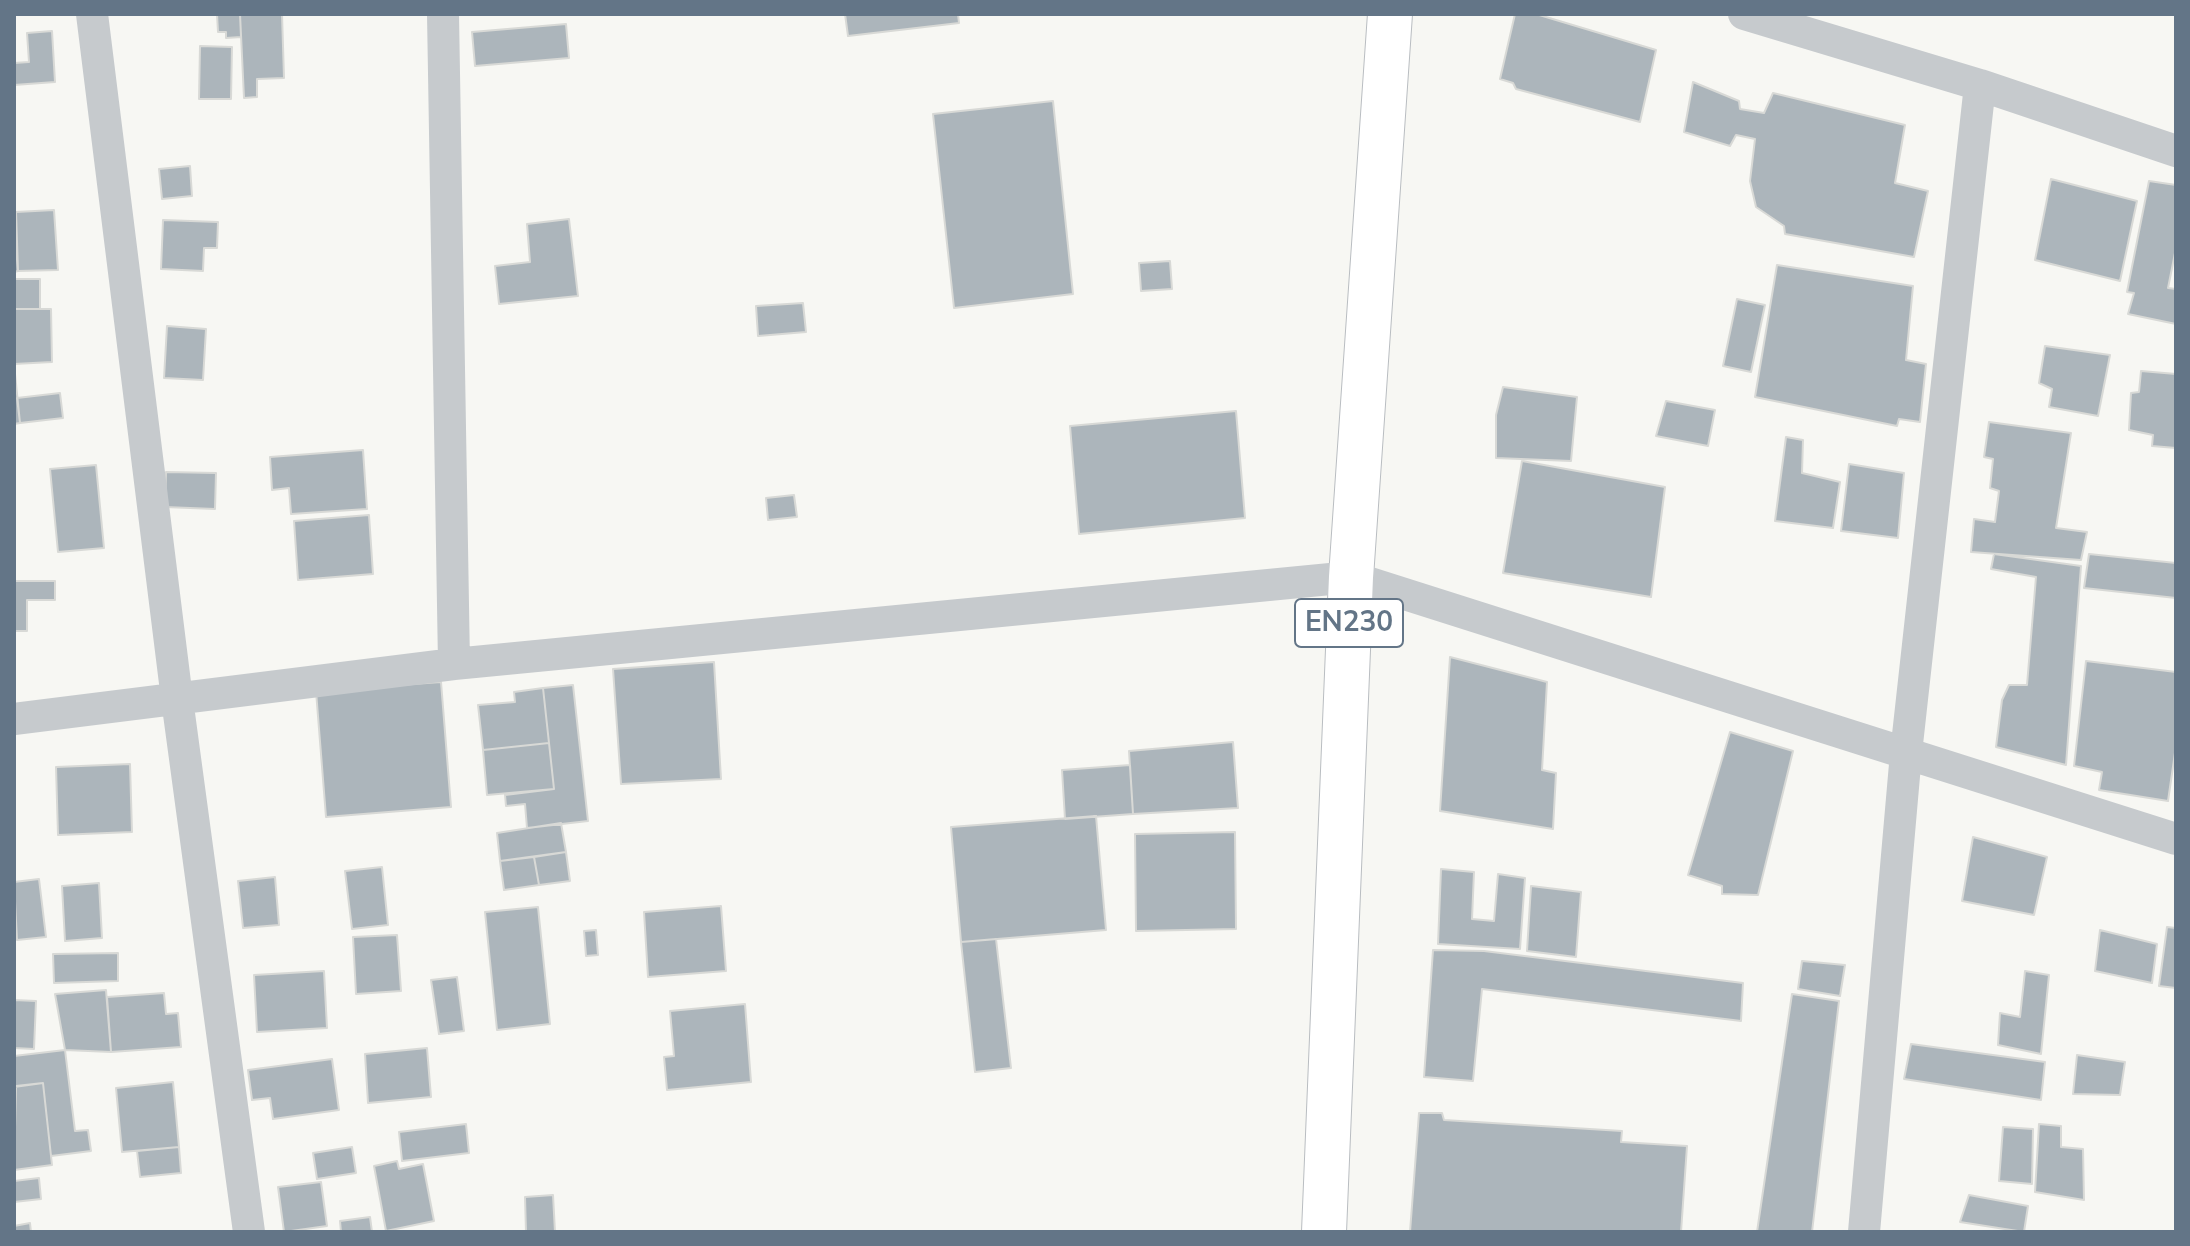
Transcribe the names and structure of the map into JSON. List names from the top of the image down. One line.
{"streets":{"main road":["EN230"]}}
